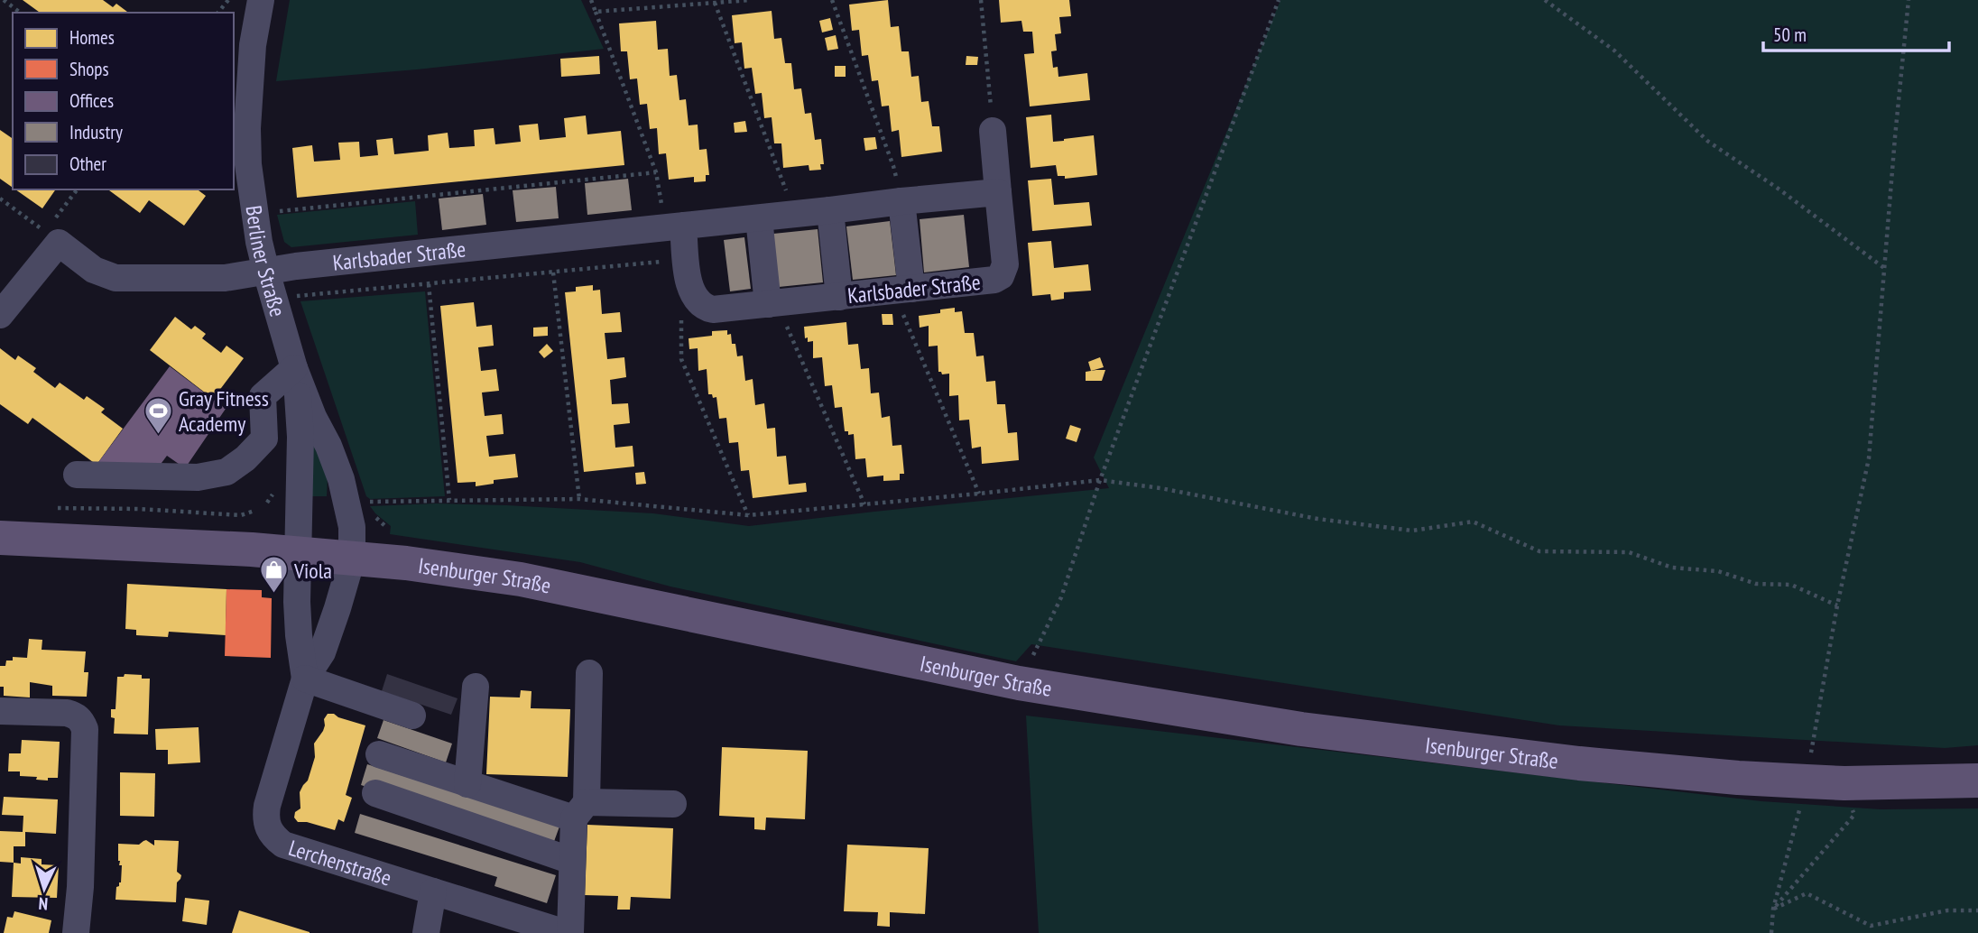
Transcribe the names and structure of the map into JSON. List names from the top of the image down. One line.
{"streets":{"main road":["Isenburger Straße"],"street":["Karlsbader Straße","Berliner Straße","Lerchenstraße"]},"crossings":[["Karlsbader Straße","Berliner Straße"],["Berliner Straße","Isenburger Straße"],["Berliner Straße","Lerchenstraße"],["Isenburger Straße","Lerchenstraße"]],"places":{"sports":["Gray Fitness Academy"],"shop":["Viola"]},"legend":["Homes","Shops","Offices","Industry","Other"],"scale_bar":"50 m","north":"bottom"}
